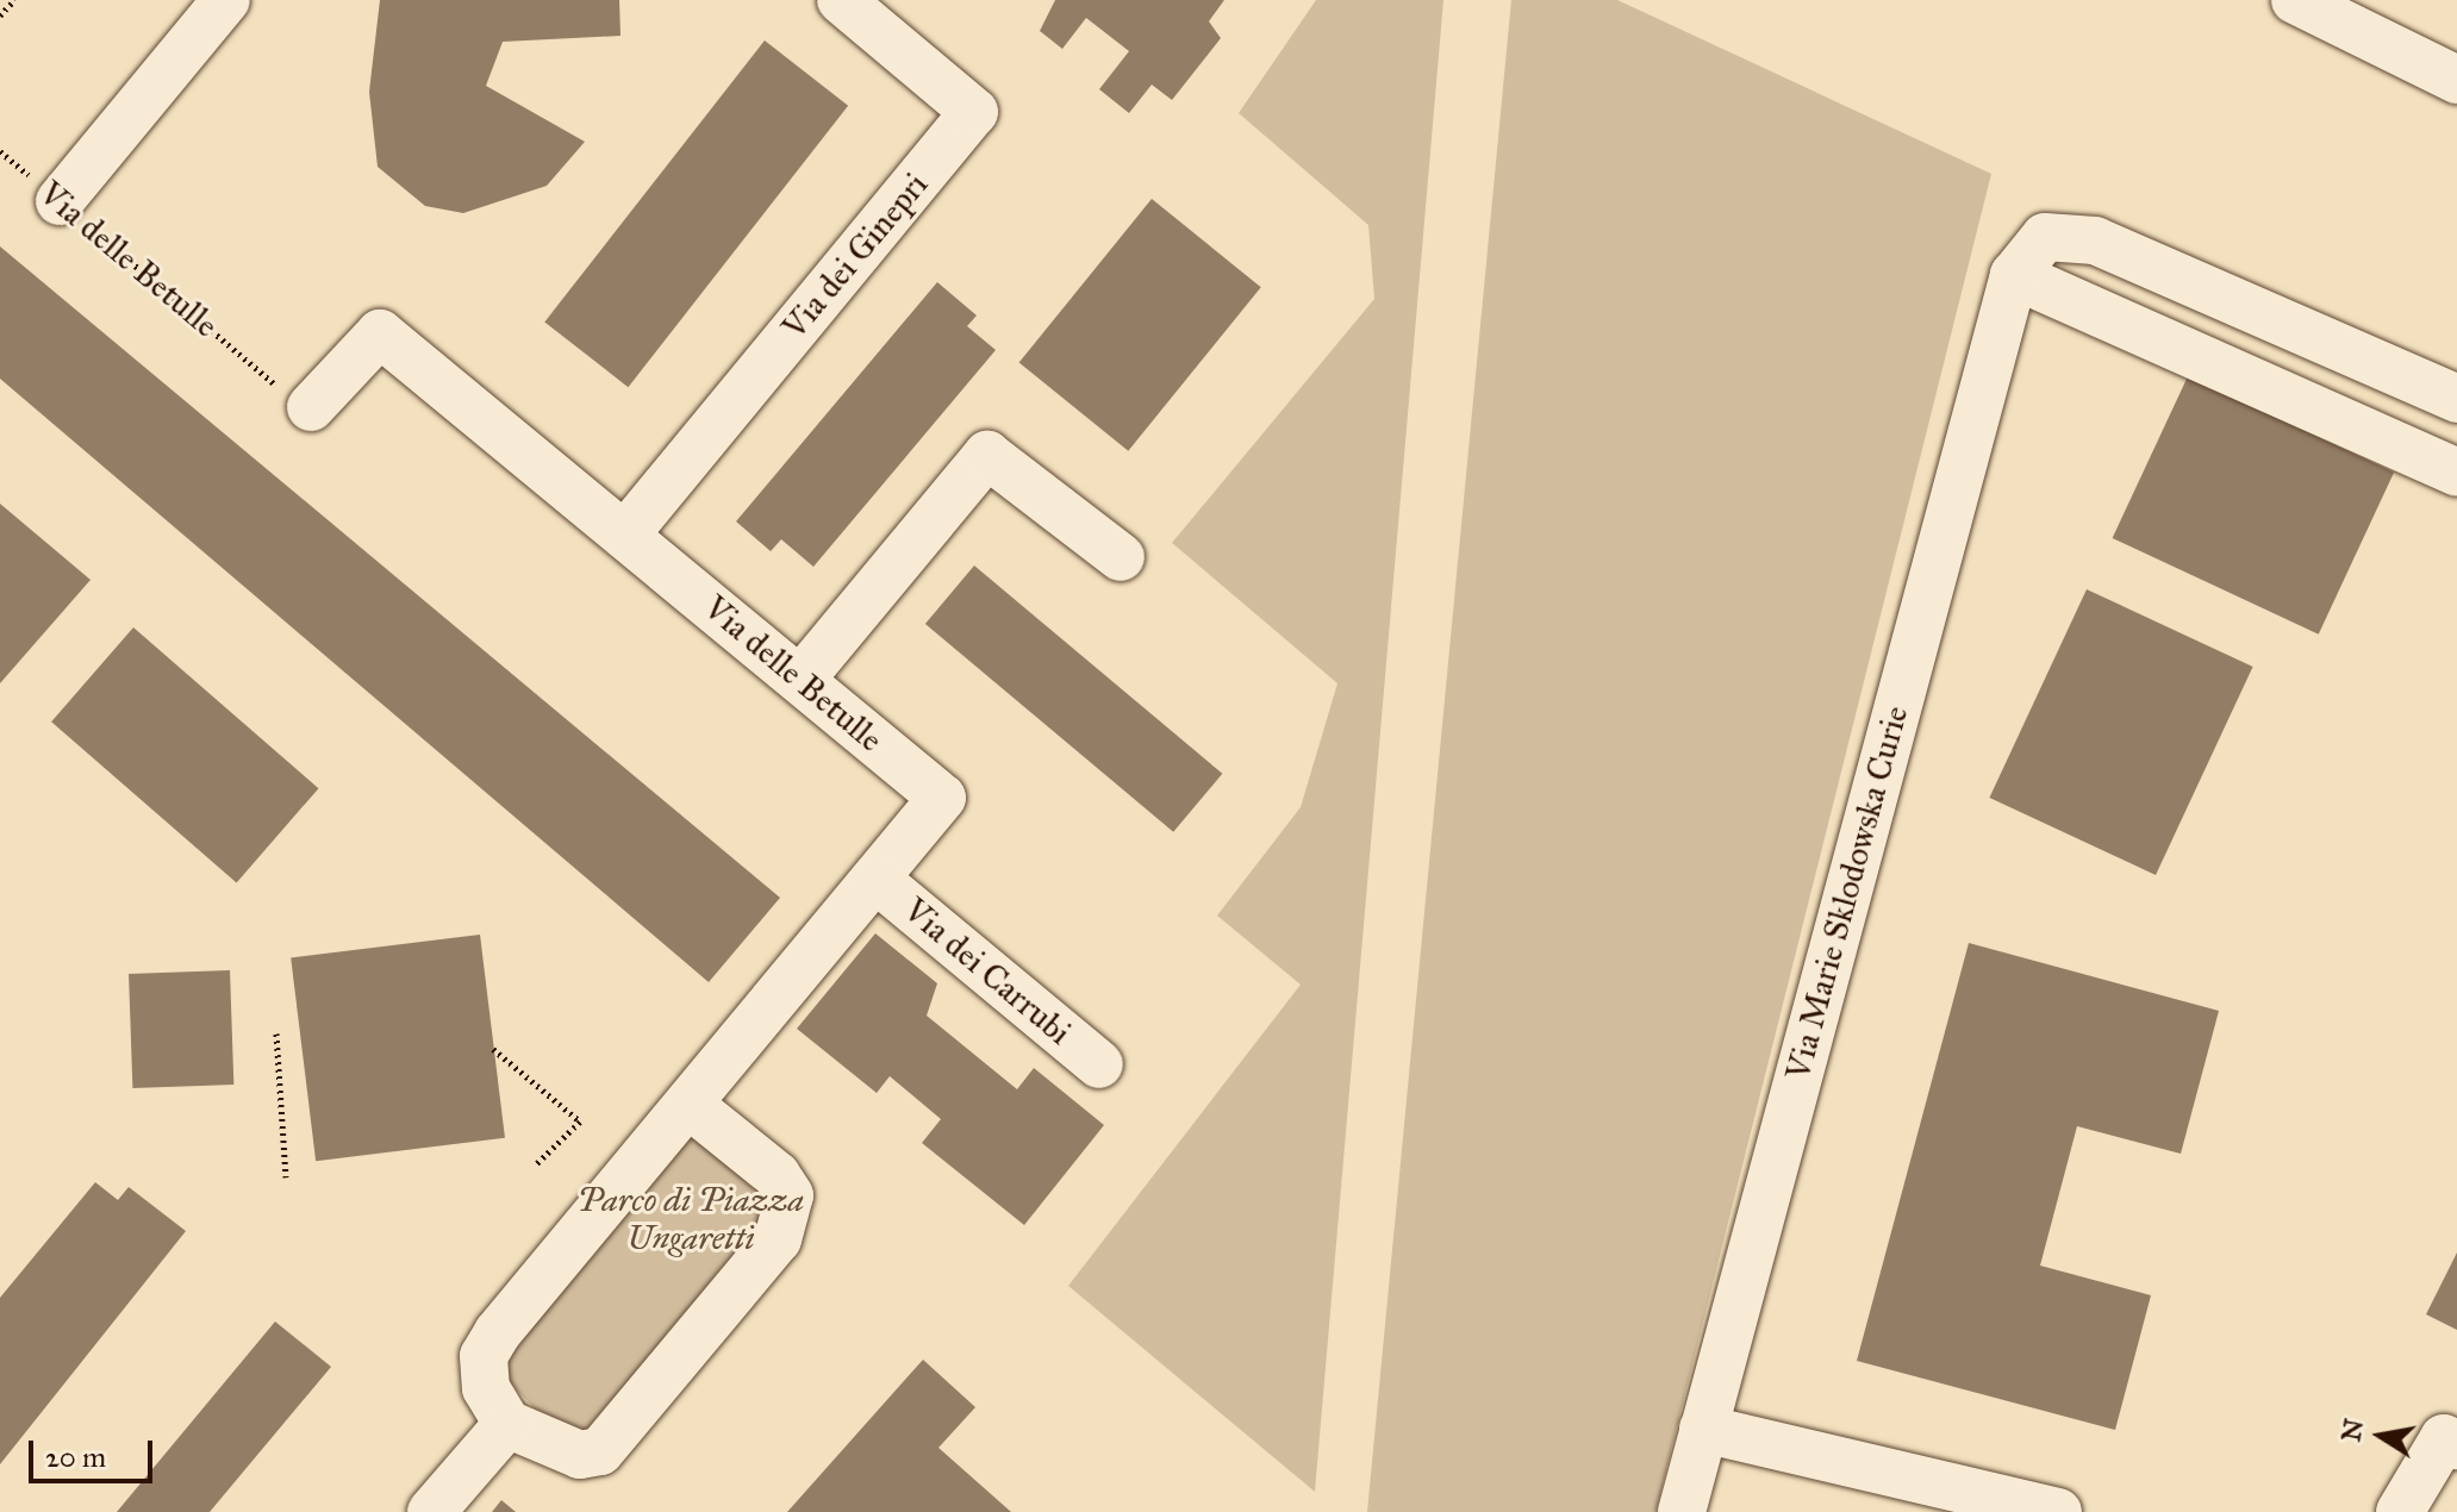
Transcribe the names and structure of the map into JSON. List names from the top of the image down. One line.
{"streets":{"street":["Via dei Ginepri","Via delle Betulle","Via Marie Sklodowska Curie","Via dei Carrubi"]},"crossings":[["Via dei Ginepri","Via delle Betulle"],["Via delle Betulle","Via dei Carrubi"]],"parks":["Parco di Piazza Ungaretti"],"scale_bar":"20 m","north":"left"}
